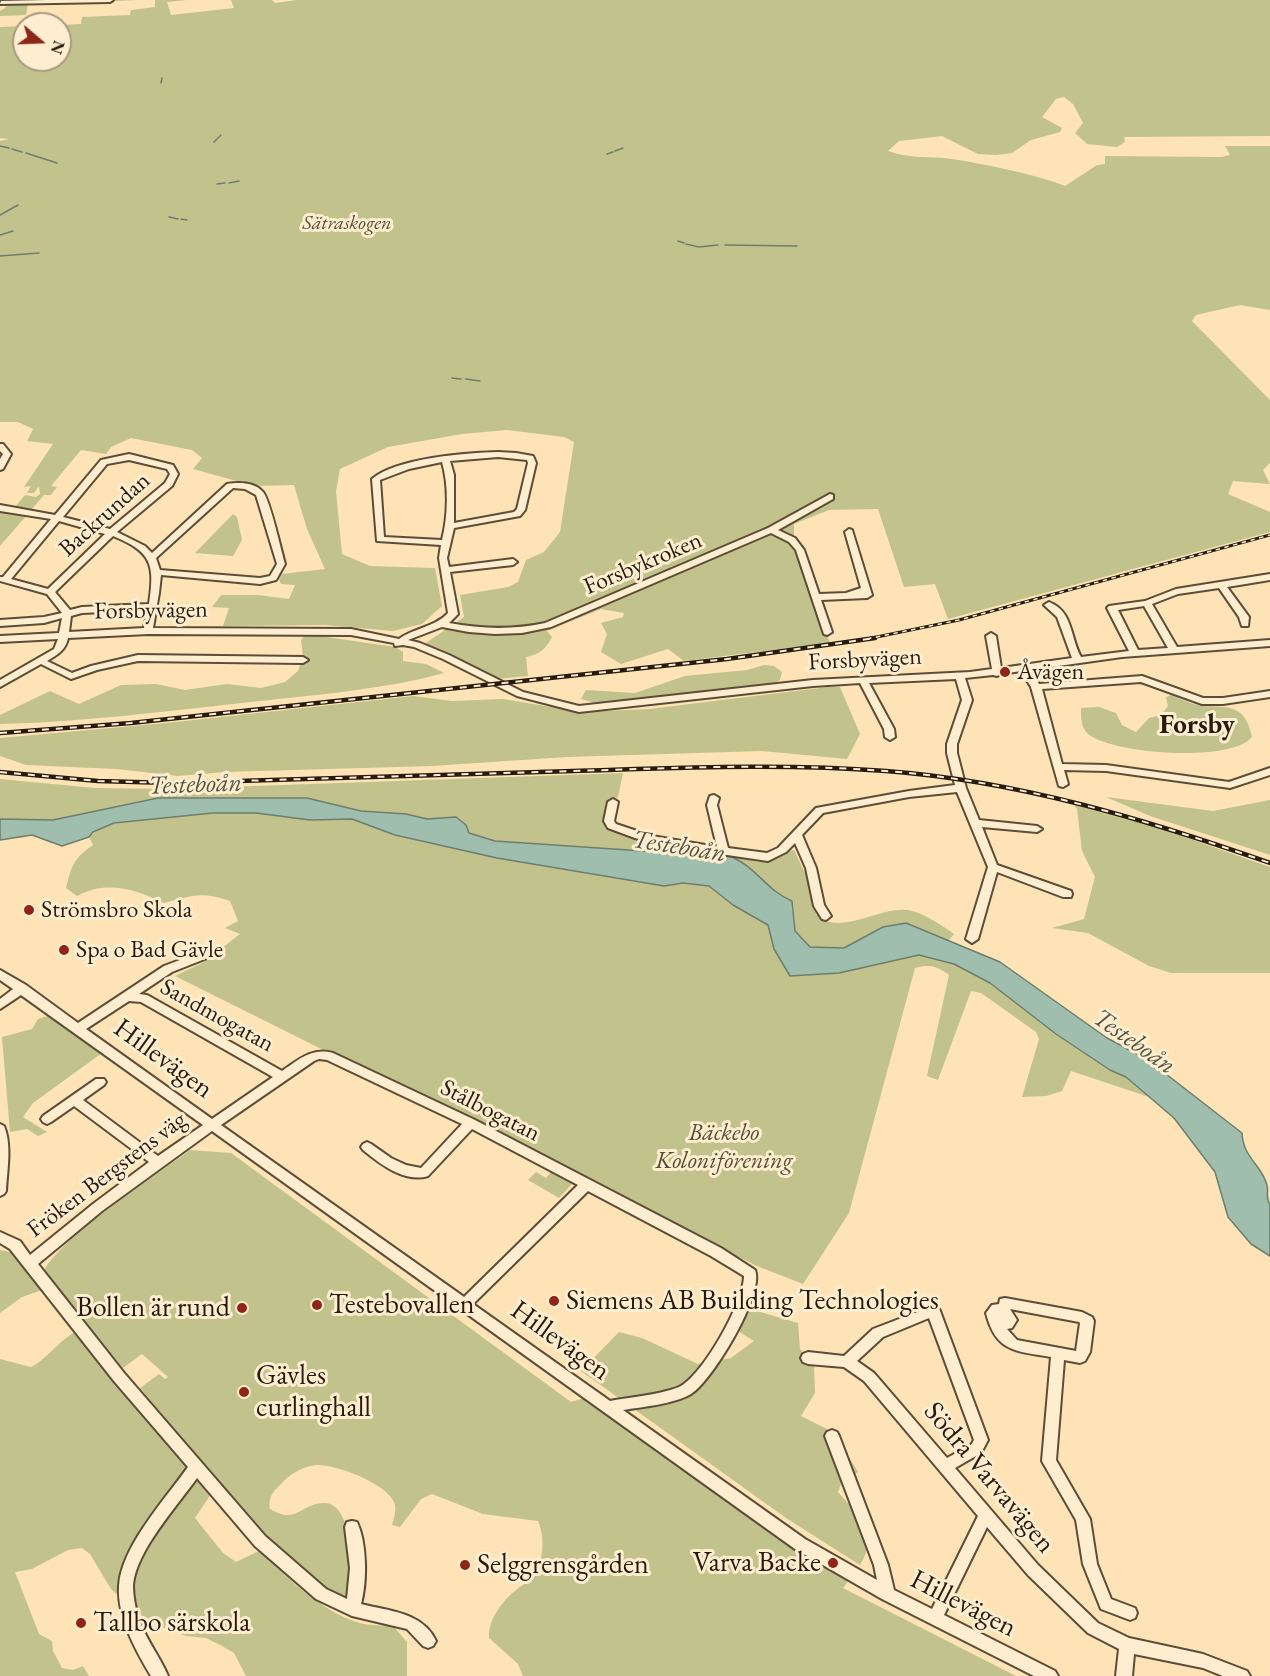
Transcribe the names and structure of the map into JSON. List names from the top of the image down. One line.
{"streets":{"street":["Backrundan","Forsbykroken","Forsbyvägen","Sandmogatan","Hillevägen","Stålbogatan","Fröken Bergstens väg","Södra Varvavägen"]},"crossings":[["Sandmogatan","Hillevägen"],["Sandmogatan","Stålbogatan"],["Hillevägen","Stålbogatan"],["Hillevägen","Fröken Bergstens väg"],["Stålbogatan","Fröken Bergstens väg"]],"districts":["Forsby"],"water":["Testeboån"],"parks":["Sätraskogen","Bäckebo Koloniförening"],"places":["Åvägen","Strömsbro Skola","Spa o Bad Gävle","Siemens AB Building Technologies","Testebovallen","Bollen är rund","Gävles curlinghall","Varva Backe","Selggrensgården","Tallbo särskola"],"north":"right"}
